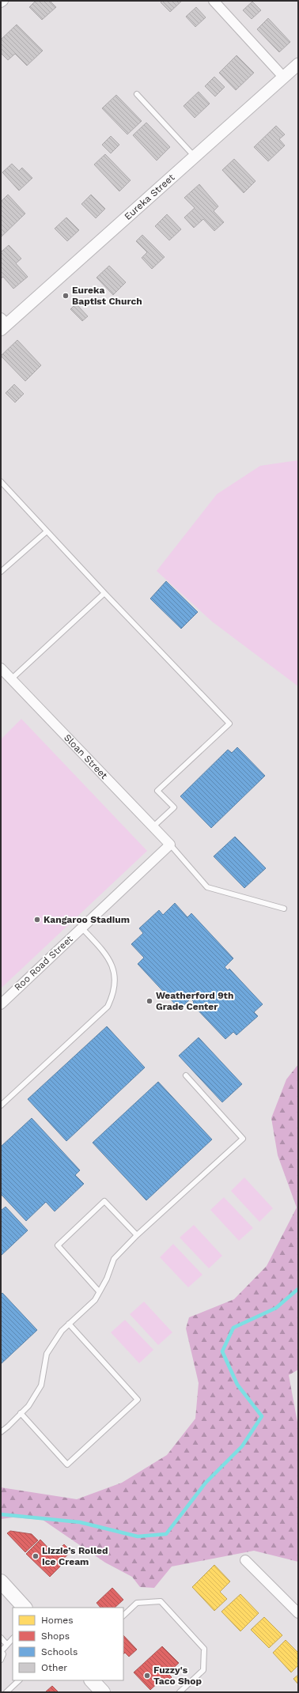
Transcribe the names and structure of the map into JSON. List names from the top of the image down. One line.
{"streets":{"street":["Eureka Street","Sloan Street","Roo Road Street"]},"crossings":[["Sloan Street","Roo Road Street"]],"places":["Eureka Baptist Church","Kangaroo Stadium","Weatherford 9th Grade Center","Lizzie’s Rolled Ice Cream","Fuzzy's Taco Shop"],"legend":["Homes","Shops","Schools","Other"]}
